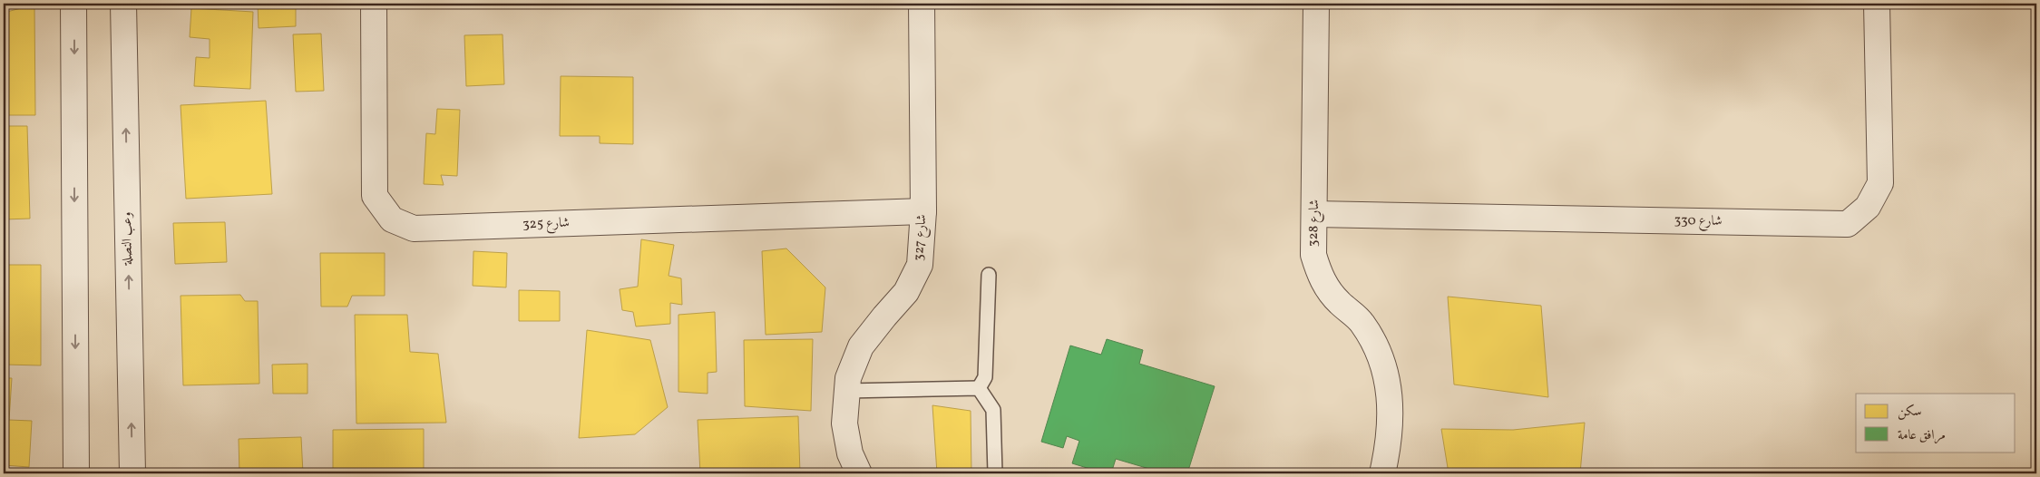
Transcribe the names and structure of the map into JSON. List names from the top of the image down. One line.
{"streets":{"street":["شارع 330","شارع 328","شارع 325","شارع 327","وعب النصلة"]},"crossings":[["شارع 330","شارع 328"],["شارع 325","شارع 327"]],"legend":["سكن","مرافق عامة"]}
